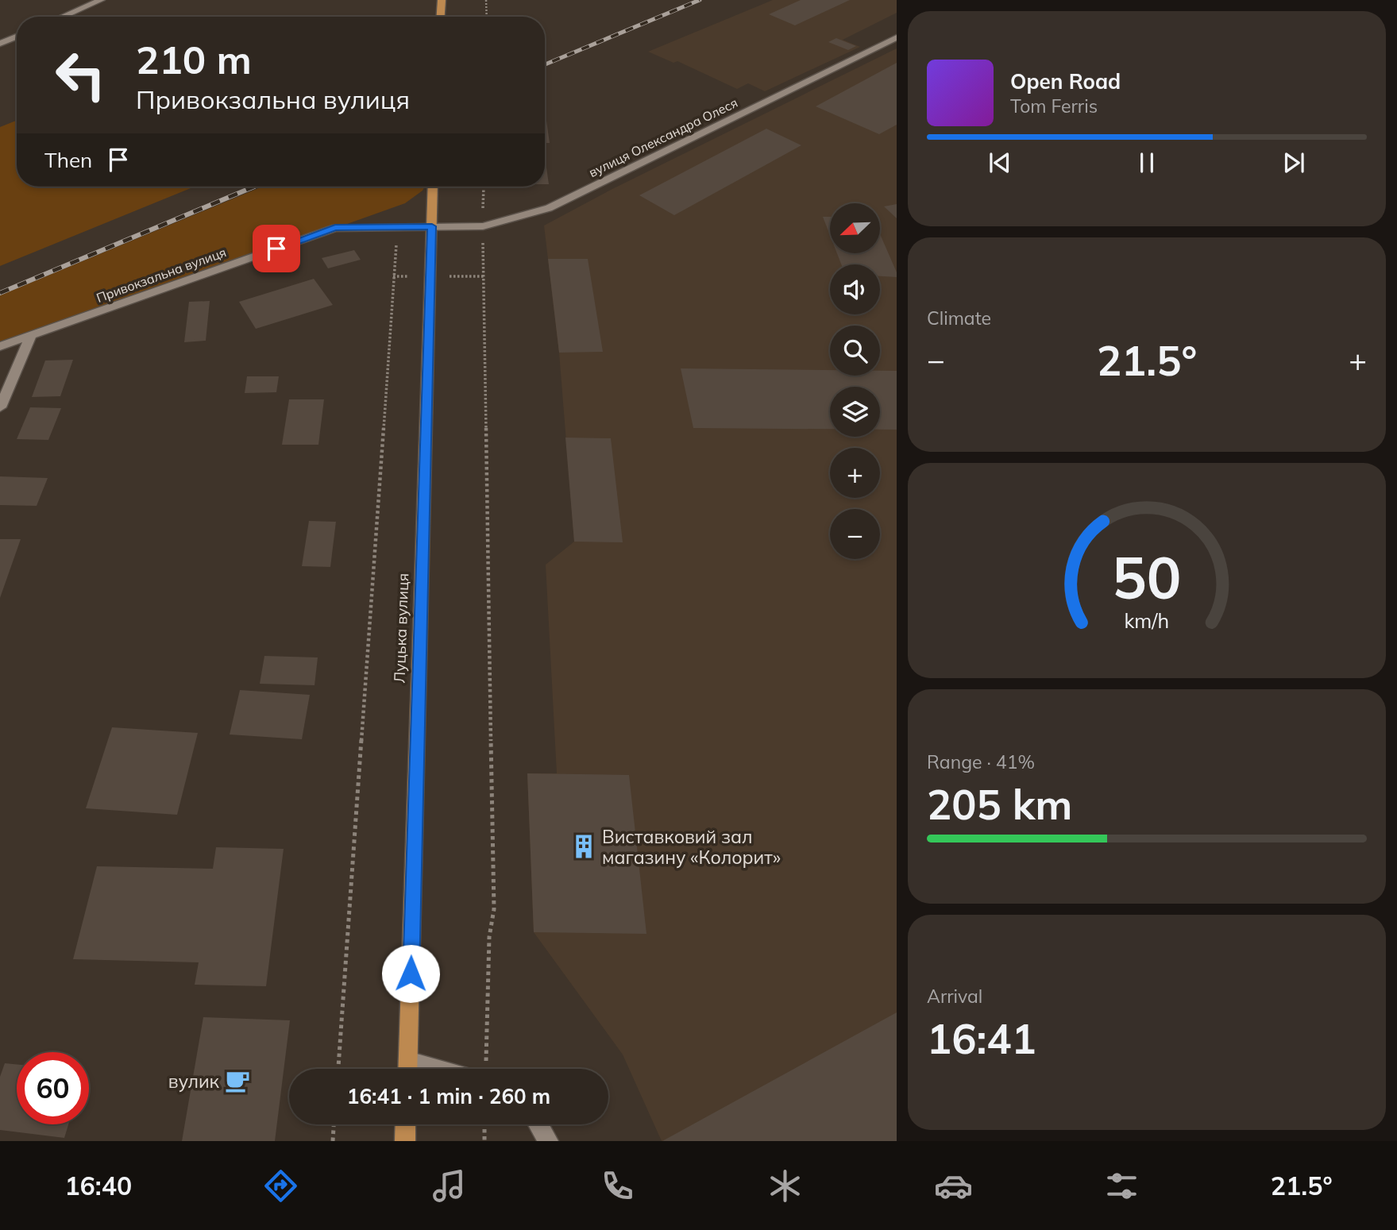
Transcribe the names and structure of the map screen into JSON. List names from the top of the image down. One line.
{"streets":{"main road":["Луцька вулиця"],"street":["вулиця Олександра Олеся","Привокзальна вулиця"]},"crossings":[["вулиця Олександра Олеся","Привокзальна вулиця"],["вулиця Олександра Олеся","Луцька вулиця"],["Привокзальна вулиця","Луцька вулиця"]],"places":{"building":["Виставковий зал магазину «Колорит»"],"cafe":["вулик"]},"north":"bottom left","page":{"turn":["210 m","Привокзальна вулиця"],"song":["Open Road","Tom Ferris"],"then":"Then","map_buttons":["+","−"],"tile":["Climate",["Range · 41%","205 km"],["Arrival","16:41"]],"heat":["−","21.5°","+"],"limit":"60","trip":"16:41 · 1 min · 260 m","tabs":["16:40","21.5°"],"gauge":["50","km/h"]}}
